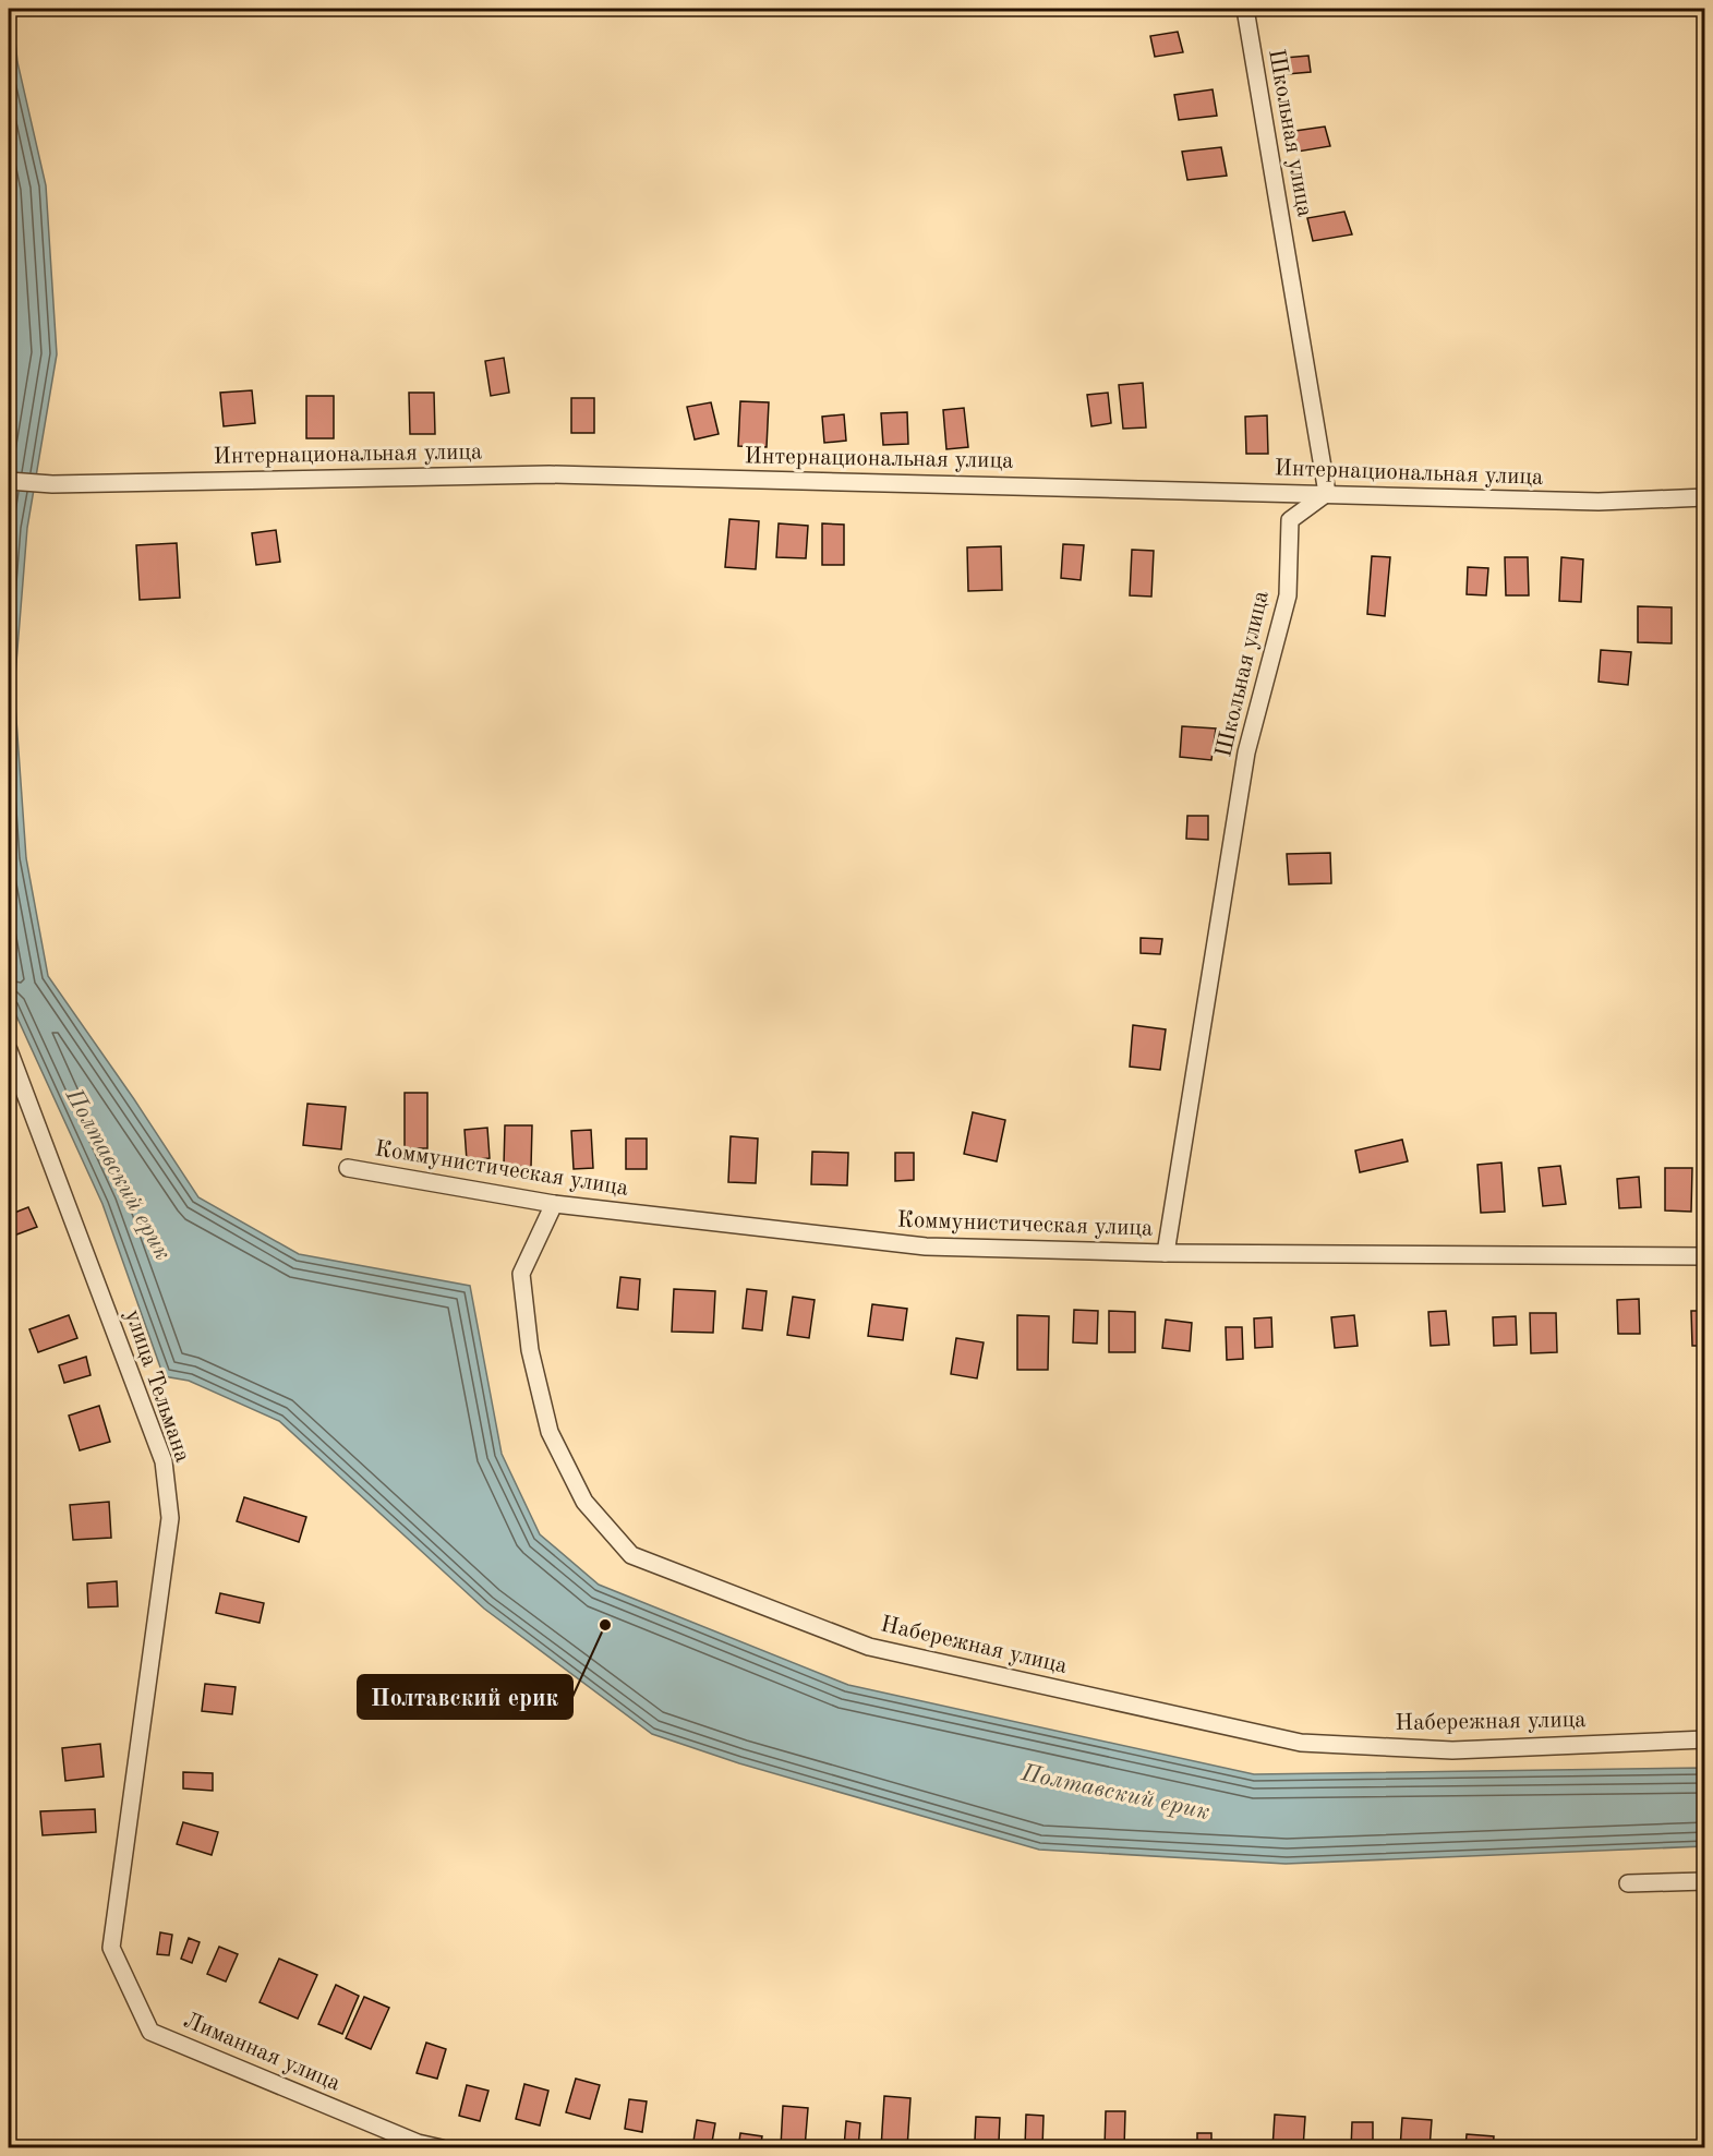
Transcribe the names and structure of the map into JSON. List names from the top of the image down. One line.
{"streets":{"street":["Школьная улица","Интернациональная улица","Коммунистическая улица","улица Тельмана","Набережная улица","Лиманная улица"]},"crossings":[["Школьная улица","Интернациональная улица"],["Школьная улица","Коммунистическая улица"],["Коммунистическая улица","Набережная улица"],["улица Тельмана","Лиманная улица"]],"water":["Полтавский ерик"],"places":["Полтавский ерик"]}
